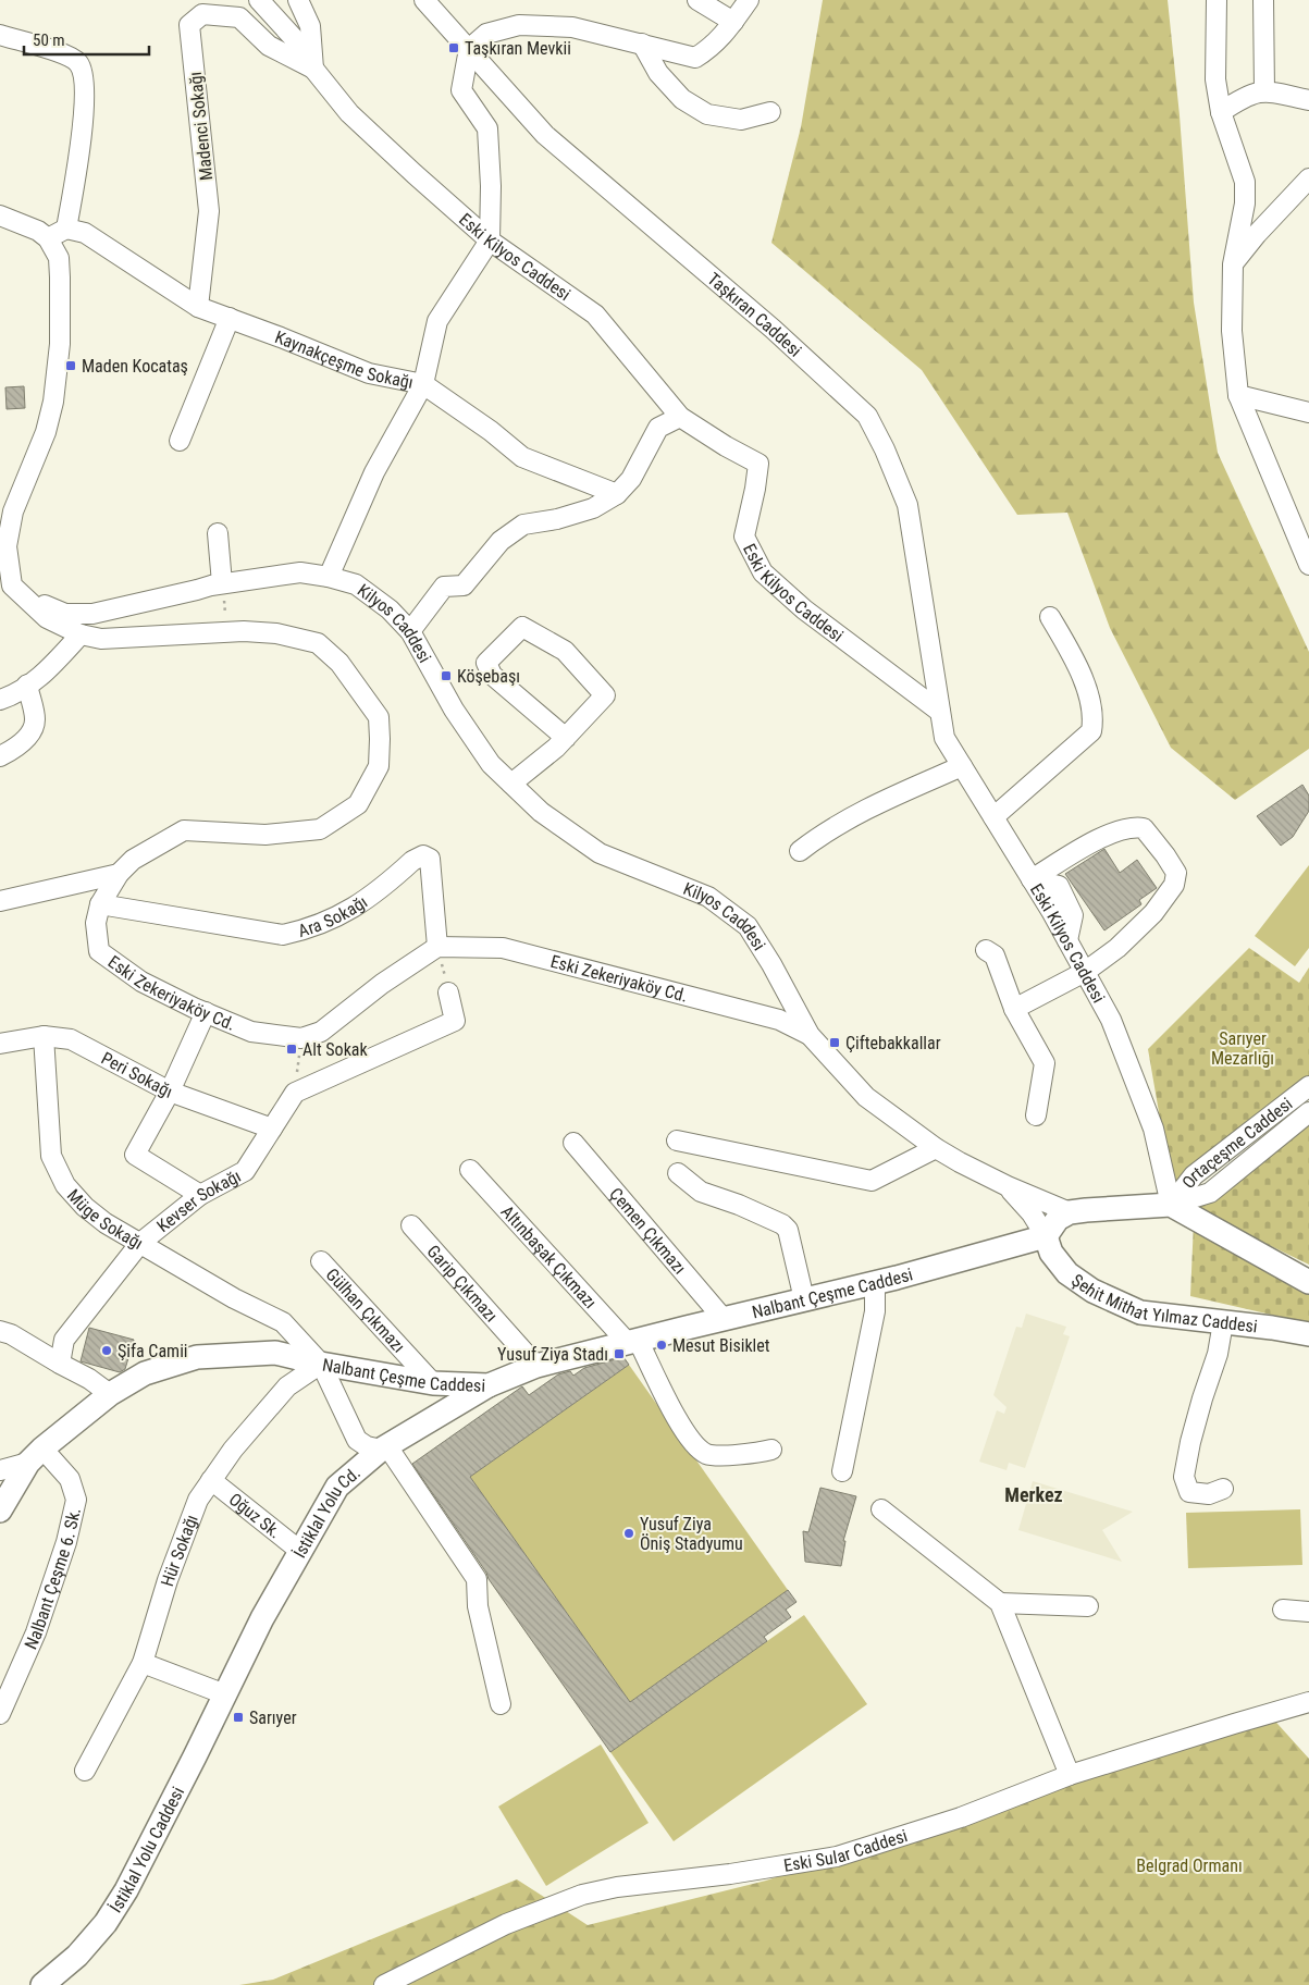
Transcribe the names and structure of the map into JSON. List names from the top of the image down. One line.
{"streets":{"main road":["Nalbant Çeşme Caddesi","Şehit Mithat Yılmaz Caddesi","İstiklal Yolu Cd.","İstiklal Yolu Caddesi"],"street":["Madenci Sokağı","Eski Kilyos Caddesi","Taşkıran Caddesi","Kaynakçeşme Sokağı","Kilyos Caddesi","Ara Sokağı","Eski Zekeriyaköy Cd.","Peri Sokağı","Ortaçeşme Caddesi","Kevser Sokağı","Müge Sokağı","Çemen Çıkmazı","Altınbaşak Çıkmazı","Garip Çıkmazı","Gülhan Çıkmazı","Oğuz Sk.","Hür Sokağı","Nalbant Çeşme 6. Sk.","Eski Sular Caddesi"]},"crossings":[["Madenci Sokağı","Eski Kilyos Caddesi"],["Madenci Sokağı","Kaynakçeşme Sokağı"],["Eski Kilyos Caddesi","Taşkıran Caddesi"],["Eski Kilyos Caddesi","Ortaçeşme Caddesi"],["Kilyos Caddesi","Eski Zekeriyaköy Cd."],["Ara Sokağı","Eski Zekeriyaköy Cd."],["Peri Sokağı","Kevser Sokağı"],["Peri Sokağı","Müge Sokağı"],["Kevser Sokağı","Müge Sokağı"],["Müge Sokağı","Nalbant Çeşme Caddesi"],["Müge Sokağı","İstiklal Yolu Cd."],["Müge Sokağı","Hür Sokağı"],["Çemen Çıkmazı","Nalbant Çeşme Caddesi"],["Altınbaşak Çıkmazı","Nalbant Çeşme Caddesi"],["Garip Çıkmazı","Nalbant Çeşme Caddesi"],["Nalbant Çeşme Caddesi","Şehit Mithat Yılmaz Caddesi"],["Nalbant Çeşme Caddesi","Gülhan Çıkmazı"],["Nalbant Çeşme Caddesi","İstiklal Yolu Cd."],["Nalbant Çeşme Caddesi","Hür Sokağı"],["Nalbant Çeşme Caddesi","Nalbant Çeşme 6. Sk."],["İstiklal Yolu Cd.","Oğuz Sk."],["İstiklal Yolu Cd.","İstiklal Yolu Caddesi"],["Oğuz Sk.","Hür Sokağı"]],"districts":["Merkez"],"parks":["Sarıyer Mezarlığı","Belgrad Ormanı"],"places":{"transit":["Taşkıran Mevkii","Maden Kocataş","Köşebaşı","Çiftebakkallar","Alt Sokak","Yusuf Ziya Stadı","Sarıyer"],"other":["Mesut Bisiklet","Şifa Camii","Yusuf Ziya Öniş Stadyumu"]},"scale_bar":"50 m"}
